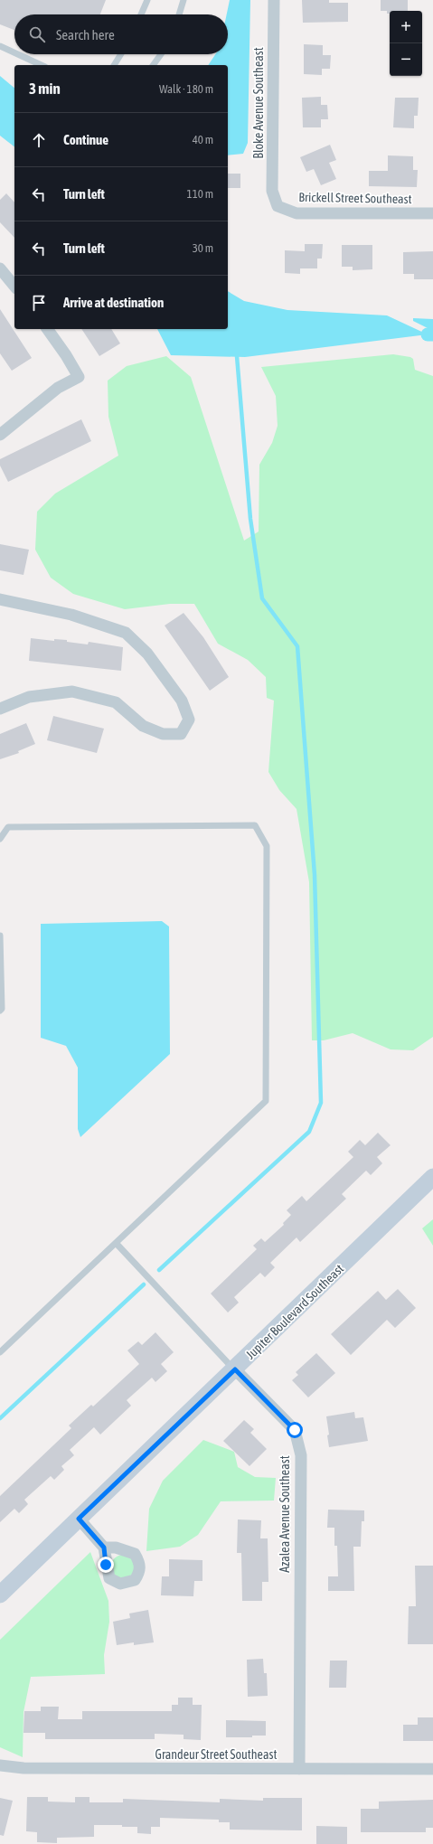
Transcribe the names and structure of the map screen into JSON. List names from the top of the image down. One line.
{"streets":{"street":["Bloke Avenue Southeast","Brickell Street Southeast","Jupiter Boulevard Southeast","Azalea Avenue Southeast","Grandeur Street Southeast"]},"crossings":[["Bloke Avenue Southeast","Brickell Street Southeast"],["Jupiter Boulevard Southeast","Azalea Avenue Southeast"],["Azalea Avenue Southeast","Grandeur Street Southeast"]],"page":{"map_buttons":["+","−"],"search":"Search here","heading":["3 min","Walk · 180 m"],"list":[["Continue","40 m"],["Turn left","110 m"],["Turn left","30 m"],"Arrive at destination"]}}
